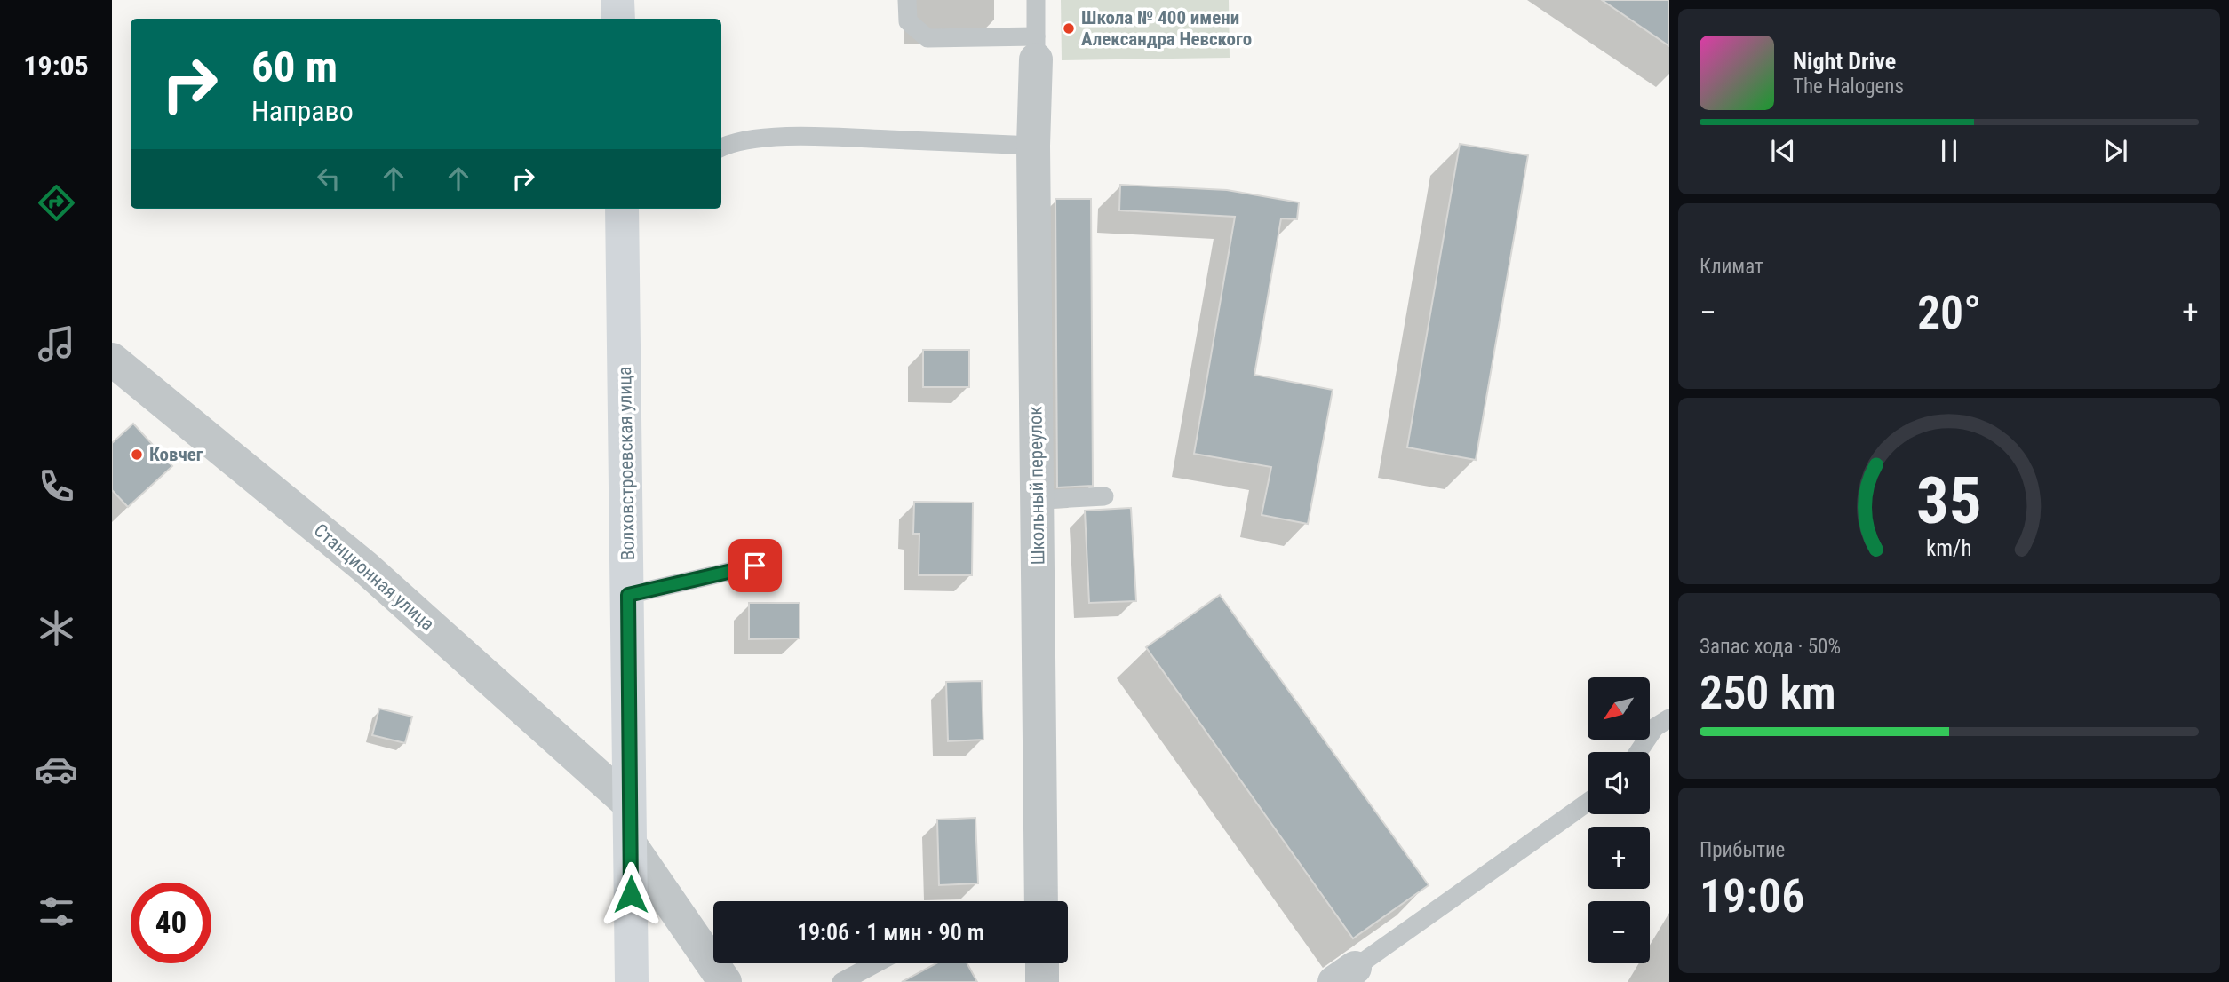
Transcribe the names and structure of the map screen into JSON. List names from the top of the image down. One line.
{"streets":{"street":["Волховстроевская улица","Школьный переулок","Станционная улица"]},"crossings":[["Волховстроевская улица","Станционная улица"]],"places":["Школа № 400 имени Александра Невского","Ковчег"],"north":"bottom left","page":{"tabs":"19:05","turn":["60 m","Направо"],"song":["Night Drive","The Halogens"],"tile":["Климат",["Запас хода · 50%","250 km"],["Прибытие","19:06"]],"heat":["−","20°","+"],"map_buttons":["+","−"],"limit":"40","trip":"19:06 · 1 мин · 90 m","gauge":["35","km/h"]}}
